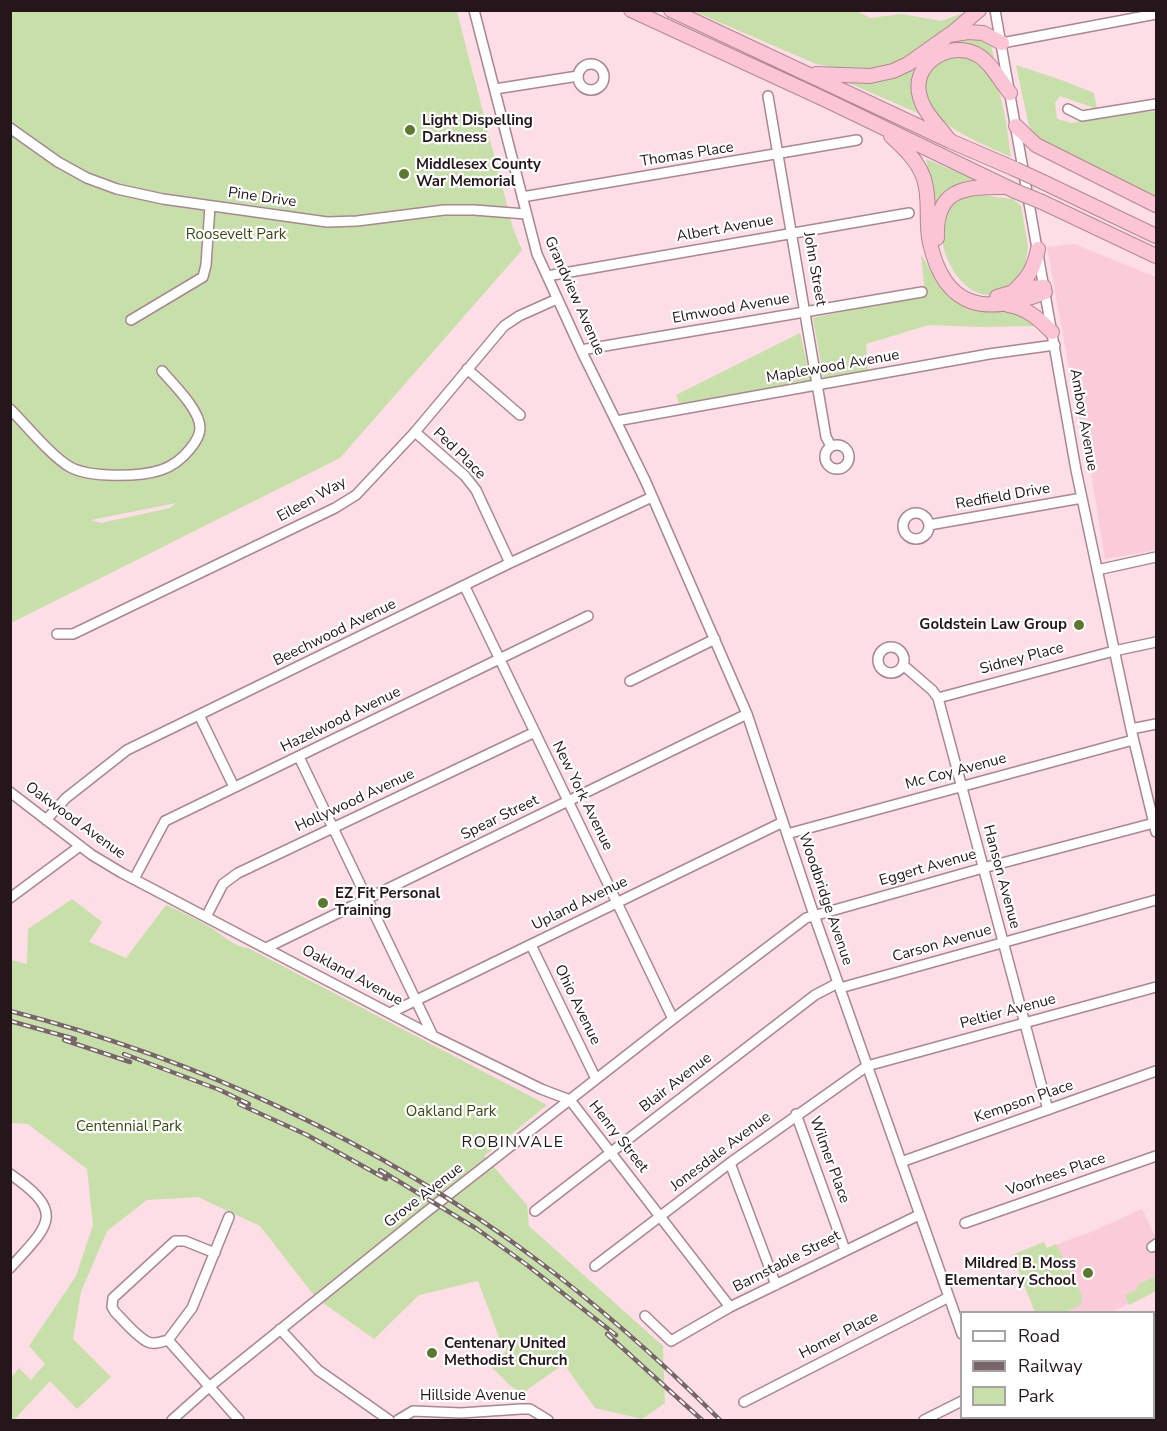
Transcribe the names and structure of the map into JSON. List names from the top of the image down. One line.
{"streets":{"street":["Thomas Place","Pine Drive","Albert Avenue","John Street","Grandview Avenue","Elmwood Avenue","Maplewood Avenue","Amboy Avenue","Ped Place","Redfield Drive","Eileen Way","Beechwood Avenue","Sidney Place","Hazelwood Avenue","Mc Coy Avenue","New York Avenue","Hollywood Avenue","Spear Street","Oakwood Avenue","Eggert Avenue","Hanson Avenue","Woodbridge Avenue","Upland Avenue","Carson Avenue","Oakland Avenue","Ohio Avenue","Peltier Avenue","Blair Avenue","Kempson Place","Henry Street","Jonesdale Avenue","Wilmer Place","Voorhees Place","Grove Avenue","Barnstable Street","Homer Place","Hillside Avenue"]},"crossings":[["Thomas Place","John Street"],["Thomas Place","Grandview Avenue"],["Pine Drive","Grandview Avenue"],["Albert Avenue","John Street"],["Albert Avenue","Grandview Avenue"],["John Street","Elmwood Avenue"],["John Street","Maplewood Avenue"],["Grandview Avenue","Elmwood Avenue"],["Grandview Avenue","Maplewood Avenue"],["Grandview Avenue","Eileen Way"],["Grandview Avenue","Woodbridge Avenue"],["Maplewood Avenue","Amboy Avenue"],["Amboy Avenue","Redfield Drive"],["Amboy Avenue","Sidney Place"],["Amboy Avenue","Mc Coy Avenue"],["Amboy Avenue","Eggert Avenue"],["Ped Place","Eileen Way"],["Ped Place","Beechwood Avenue"],["Beechwood Avenue","New York Avenue"],["Beechwood Avenue","Oakwood Avenue"],["Beechwood Avenue","Woodbridge Avenue"],["Sidney Place","Hanson Avenue"],["Hazelwood Avenue","New York Avenue"],["Hazelwood Avenue","Oakland Avenue"],["Mc Coy Avenue","Hanson Avenue"],["Mc Coy Avenue","Woodbridge Avenue"],["New York Avenue","Hollywood Avenue"],["New York Avenue","Spear Street"],["New York Avenue","Upland Avenue"],["New York Avenue","Grove Avenue"],["Hollywood Avenue","Oakland Avenue"],["Spear Street","Woodbridge Avenue"],["Spear Street","Oakland Avenue"],["Oakwood Avenue","Oakland Avenue"],["Eggert Avenue","Hanson Avenue"],["Eggert Avenue","Woodbridge Avenue"],["Eggert Avenue","Grove Avenue"],["Hanson Avenue","Carson Avenue"],["Hanson Avenue","Peltier Avenue"],["Hanson Avenue","Kempson Place"],["Woodbridge Avenue","Upland Avenue"],["Woodbridge Avenue","Carson Avenue"],["Woodbridge Avenue","Peltier Avenue"],["Woodbridge Avenue","Blair Avenue"],["Woodbridge Avenue","Kempson Place"],["Woodbridge Avenue","Jonesdale Avenue"],["Woodbridge Avenue","Grove Avenue"],["Woodbridge Avenue","Barnstable Street"],["Woodbridge Avenue","Homer Place"],["Upland Avenue","Oakland Avenue"],["Upland Avenue","Ohio Avenue"],["Carson Avenue","Blair Avenue"],["Oakland Avenue","Henry Street"],["Oakland Avenue","Grove Avenue"],["Ohio Avenue","Grove Avenue"],["Peltier Avenue","Jonesdale Avenue"],["Blair Avenue","Henry Street"],["Henry Street","Jonesdale Avenue"],["Henry Street","Grove Avenue"],["Henry Street","Barnstable Street"],["Jonesdale Avenue","Wilmer Place"],["Wilmer Place","Barnstable Street"]],"districts":["ROBINVALE"],"parks":["Roosevelt Park","Oakland Park","Centennial Park"],"places":["Light Dispelling Darkness","Middlesex County War Memorial","Goldstein Law Group","EZ Fit Personal Training","Mildred B. Moss Elementary School","Centenary United Methodist Church"],"legend":["Road","Railway","Park"]}
